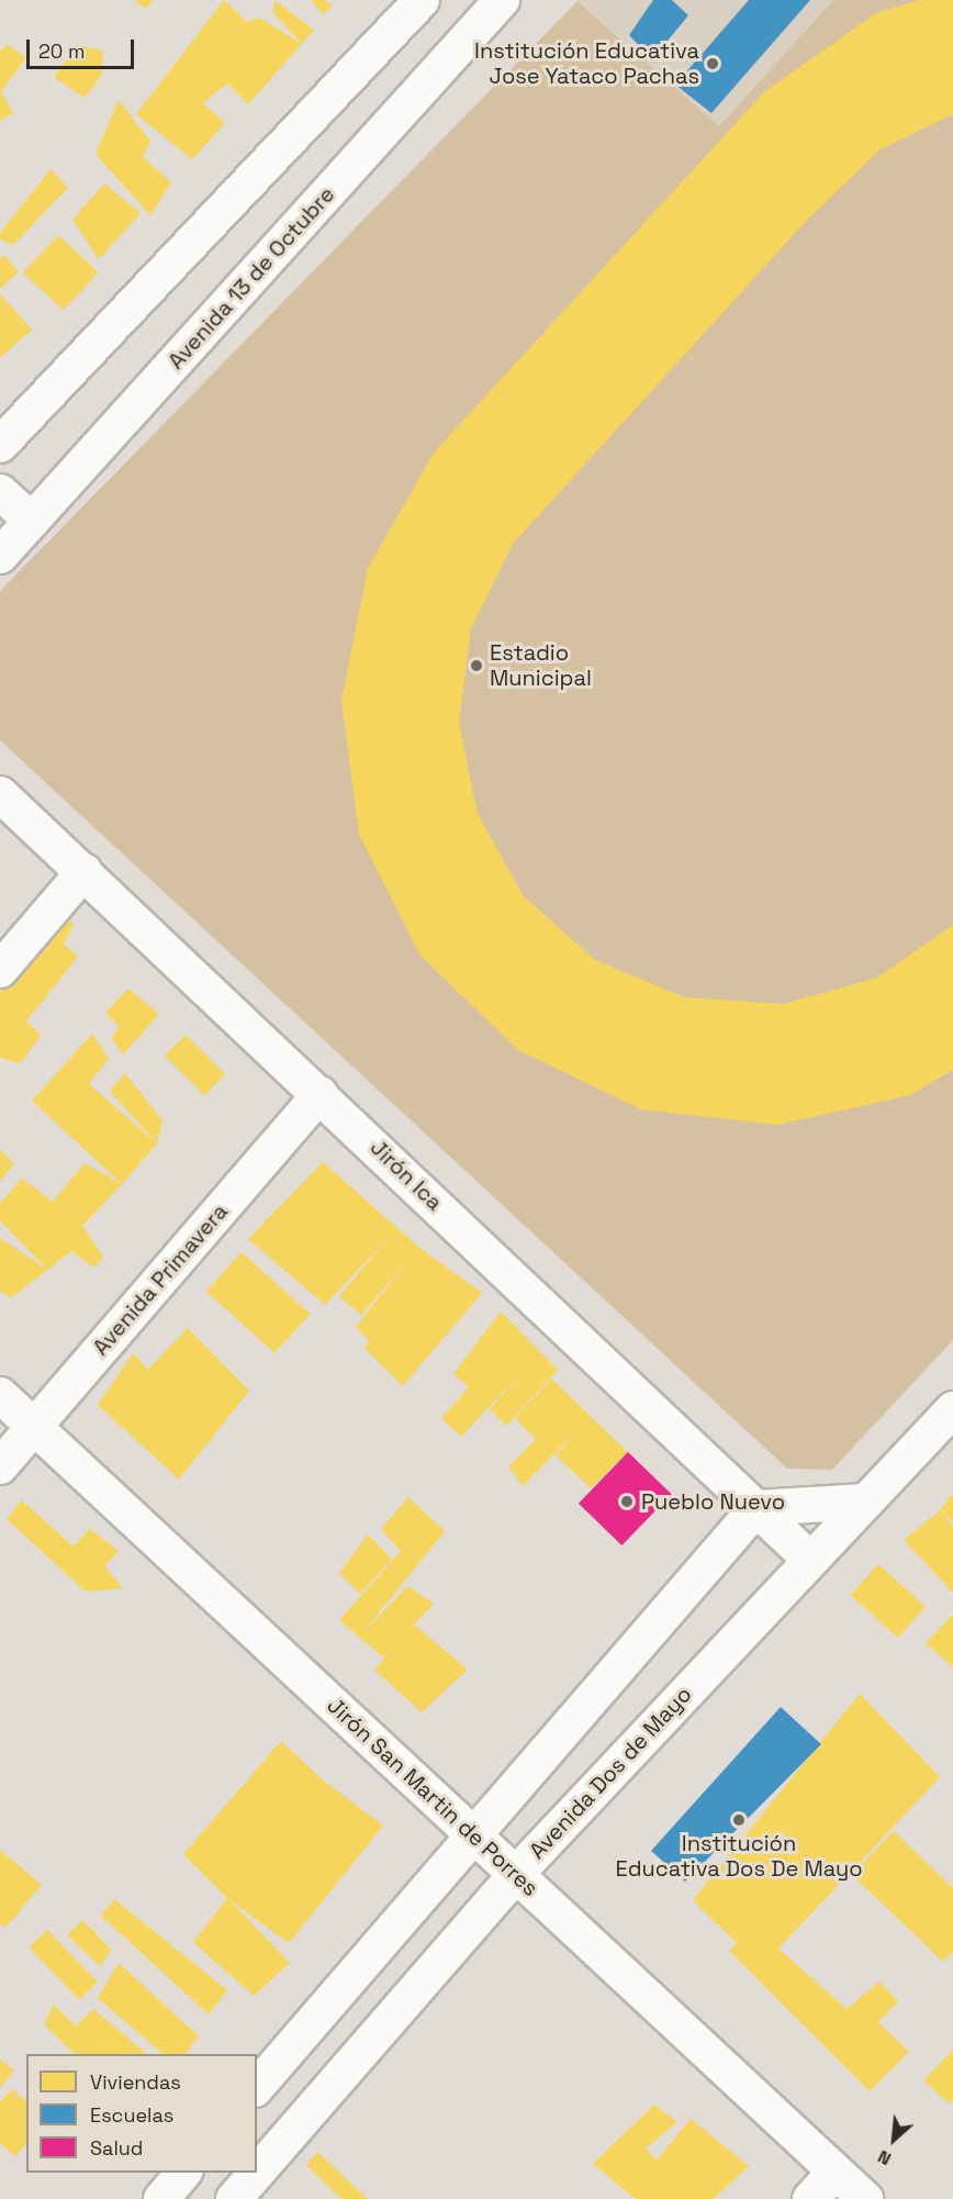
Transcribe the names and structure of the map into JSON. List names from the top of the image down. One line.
{"streets":{"street":["Avenida 13 de Octubre","Jirón Ica","Avenida Primavera","Avenida Dos de Mayo","Jirón San Martin de Porres"]},"crossings":[["Jirón Ica","Avenida Primavera"],["Jirón Ica","Avenida Dos de Mayo"],["Avenida Primavera","Jirón San Martin de Porres"],["Avenida Dos de Mayo","Jirón San Martin de Porres"]],"places":["Institución Educativa Jose Yataco Pachas","Estadio Municipal","Pueblo Nuevo","Institución Educativa Dos De Mayo"],"legend":["Viviendas","Escuelas","Salud"],"scale_bar":"20 m","north":"bottom left"}
